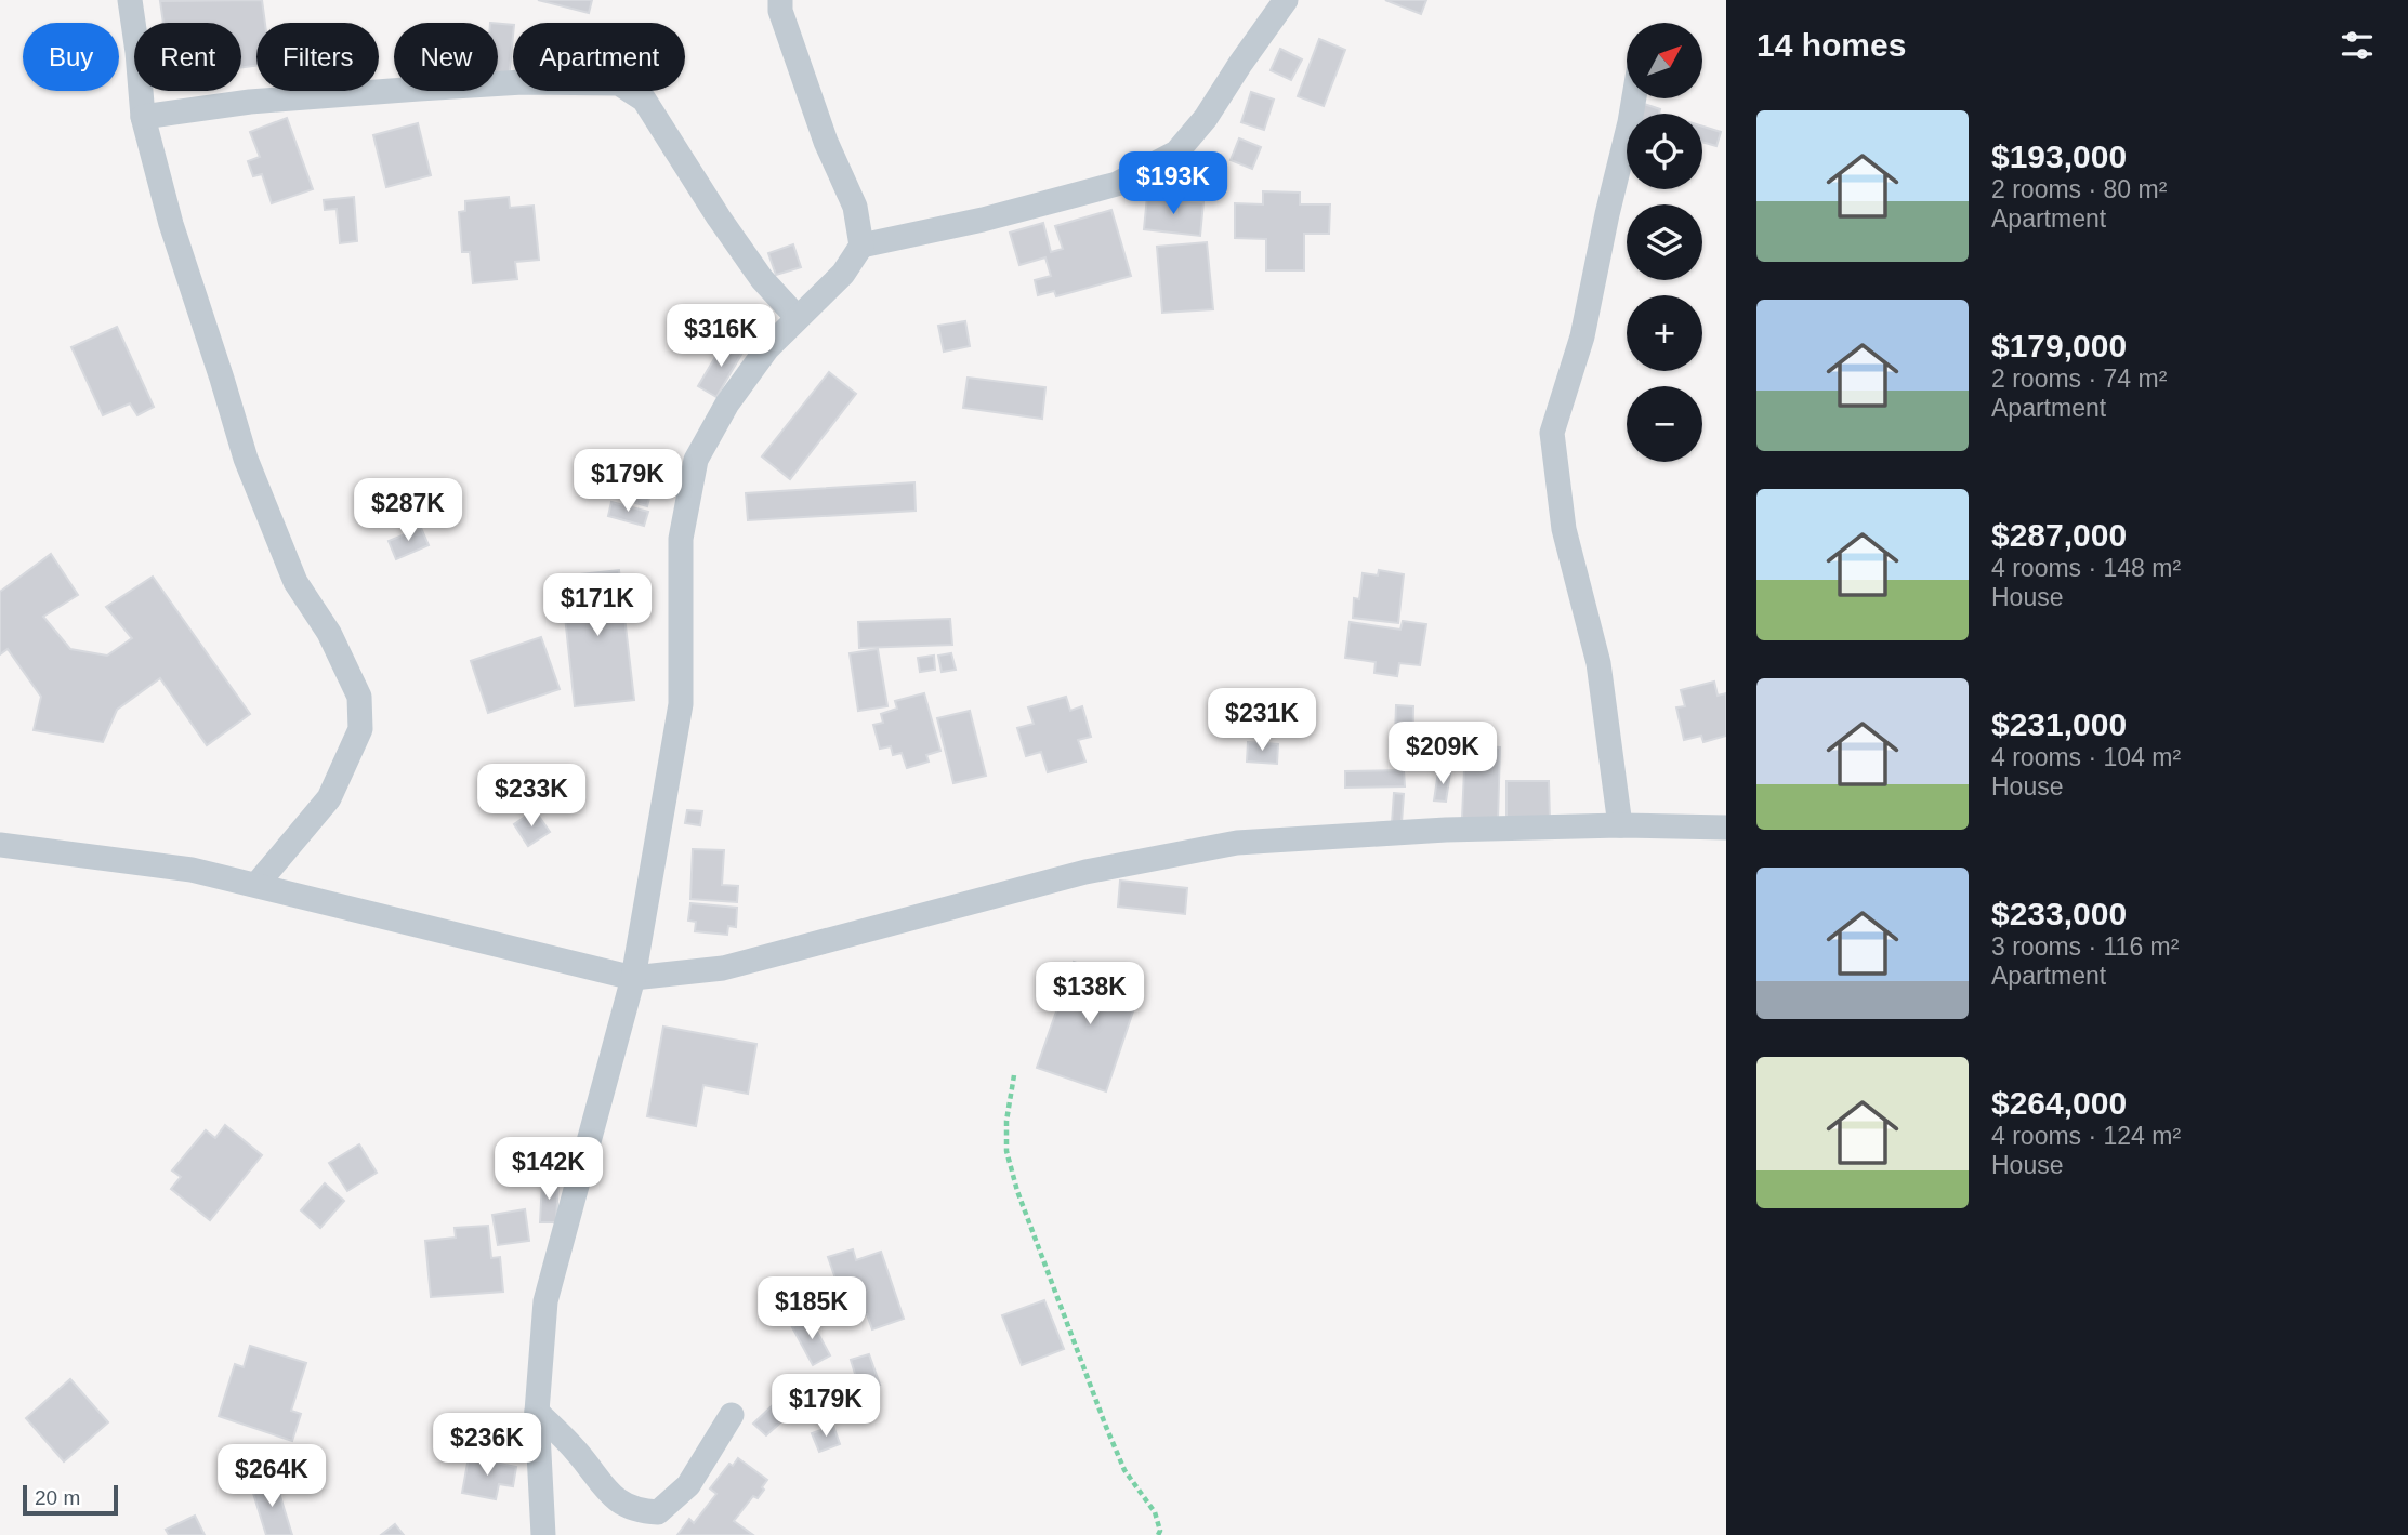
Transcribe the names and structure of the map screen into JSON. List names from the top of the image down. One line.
{"scale_bar":"20 m","north":"top right","page":{"heading":"14 homes","map_buttons":["+","−"],"chip":["Buy","Rent","Filters","New","Apartment"],"list":[{"name":"$193,000","note":"2 rooms · 80 m² · Apartment"},{"name":"$179,000","note":"2 rooms · 74 m² · Apartment"},{"name":"$287,000","note":"4 rooms · 148 m² · House"},{"name":"$231,000","note":"4 rooms · 104 m² · House"},{"name":"$233,000","note":"3 rooms · 116 m² · Apartment"},{"name":"$264,000","note":"4 rooms · 124 m² · House"}],"price":["$193K","$316K","$179K","$287K","$171K","$231K","$209K","$233K","$138K","$142K","$185K","$179K","$236K","$264K"],"scale":"20 m"}}
